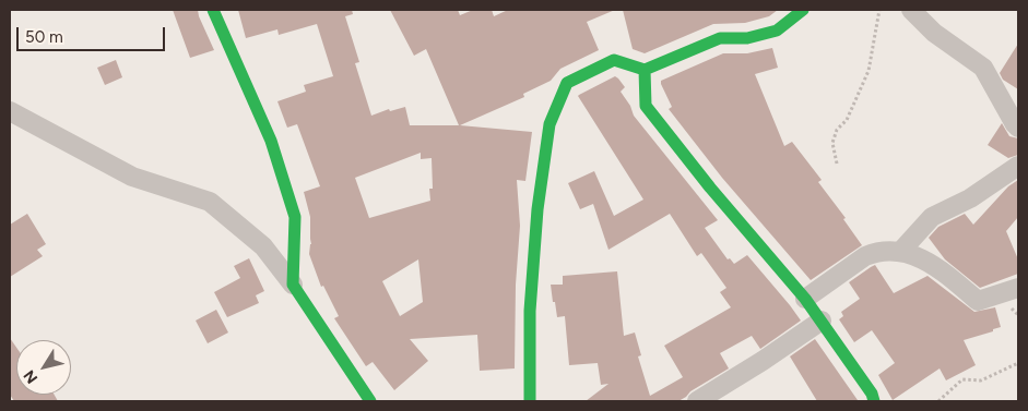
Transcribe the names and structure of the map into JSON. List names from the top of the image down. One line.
{"scale_bar":"50 m","north":"bottom left"}
